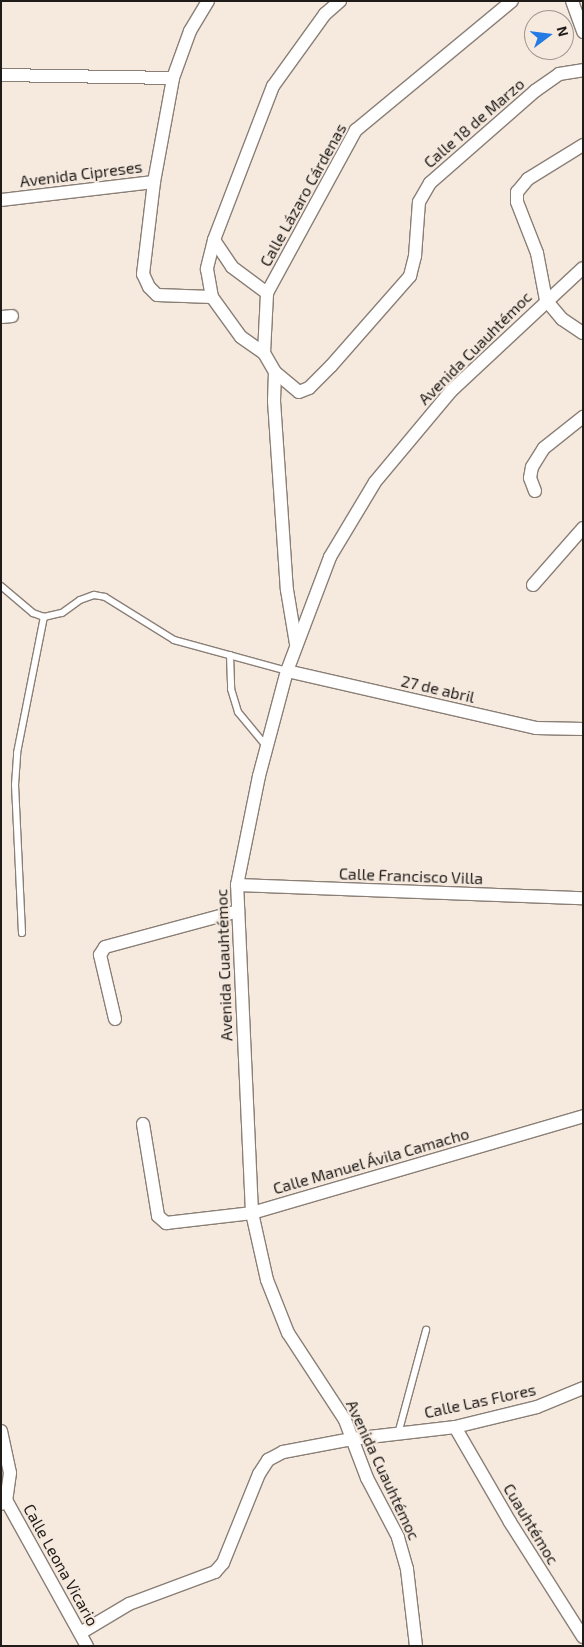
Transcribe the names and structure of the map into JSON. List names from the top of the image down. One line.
{"streets":{"street":["Calle 18 de Marzo","Avenida Cipreses","Calle Lázaro Cárdenas","Avenida Cuauhtémoc","27 de abril","Calle Francisco Villa","Calle Manuel Ávila Camacho","Calle Las Flores","Cuauhtémoc","Calle Leona Vicario"]},"crossings":[["Avenida Cuauhtémoc","27 de abril"],["Avenida Cuauhtémoc","Calle Francisco Villa"],["Avenida Cuauhtémoc","Calle Manuel Ávila Camacho"],["Avenida Cuauhtémoc","Calle Las Flores"],["Calle Las Flores","Cuauhtémoc"],["Calle Las Flores","Calle Leona Vicario"]],"north":"right"}
